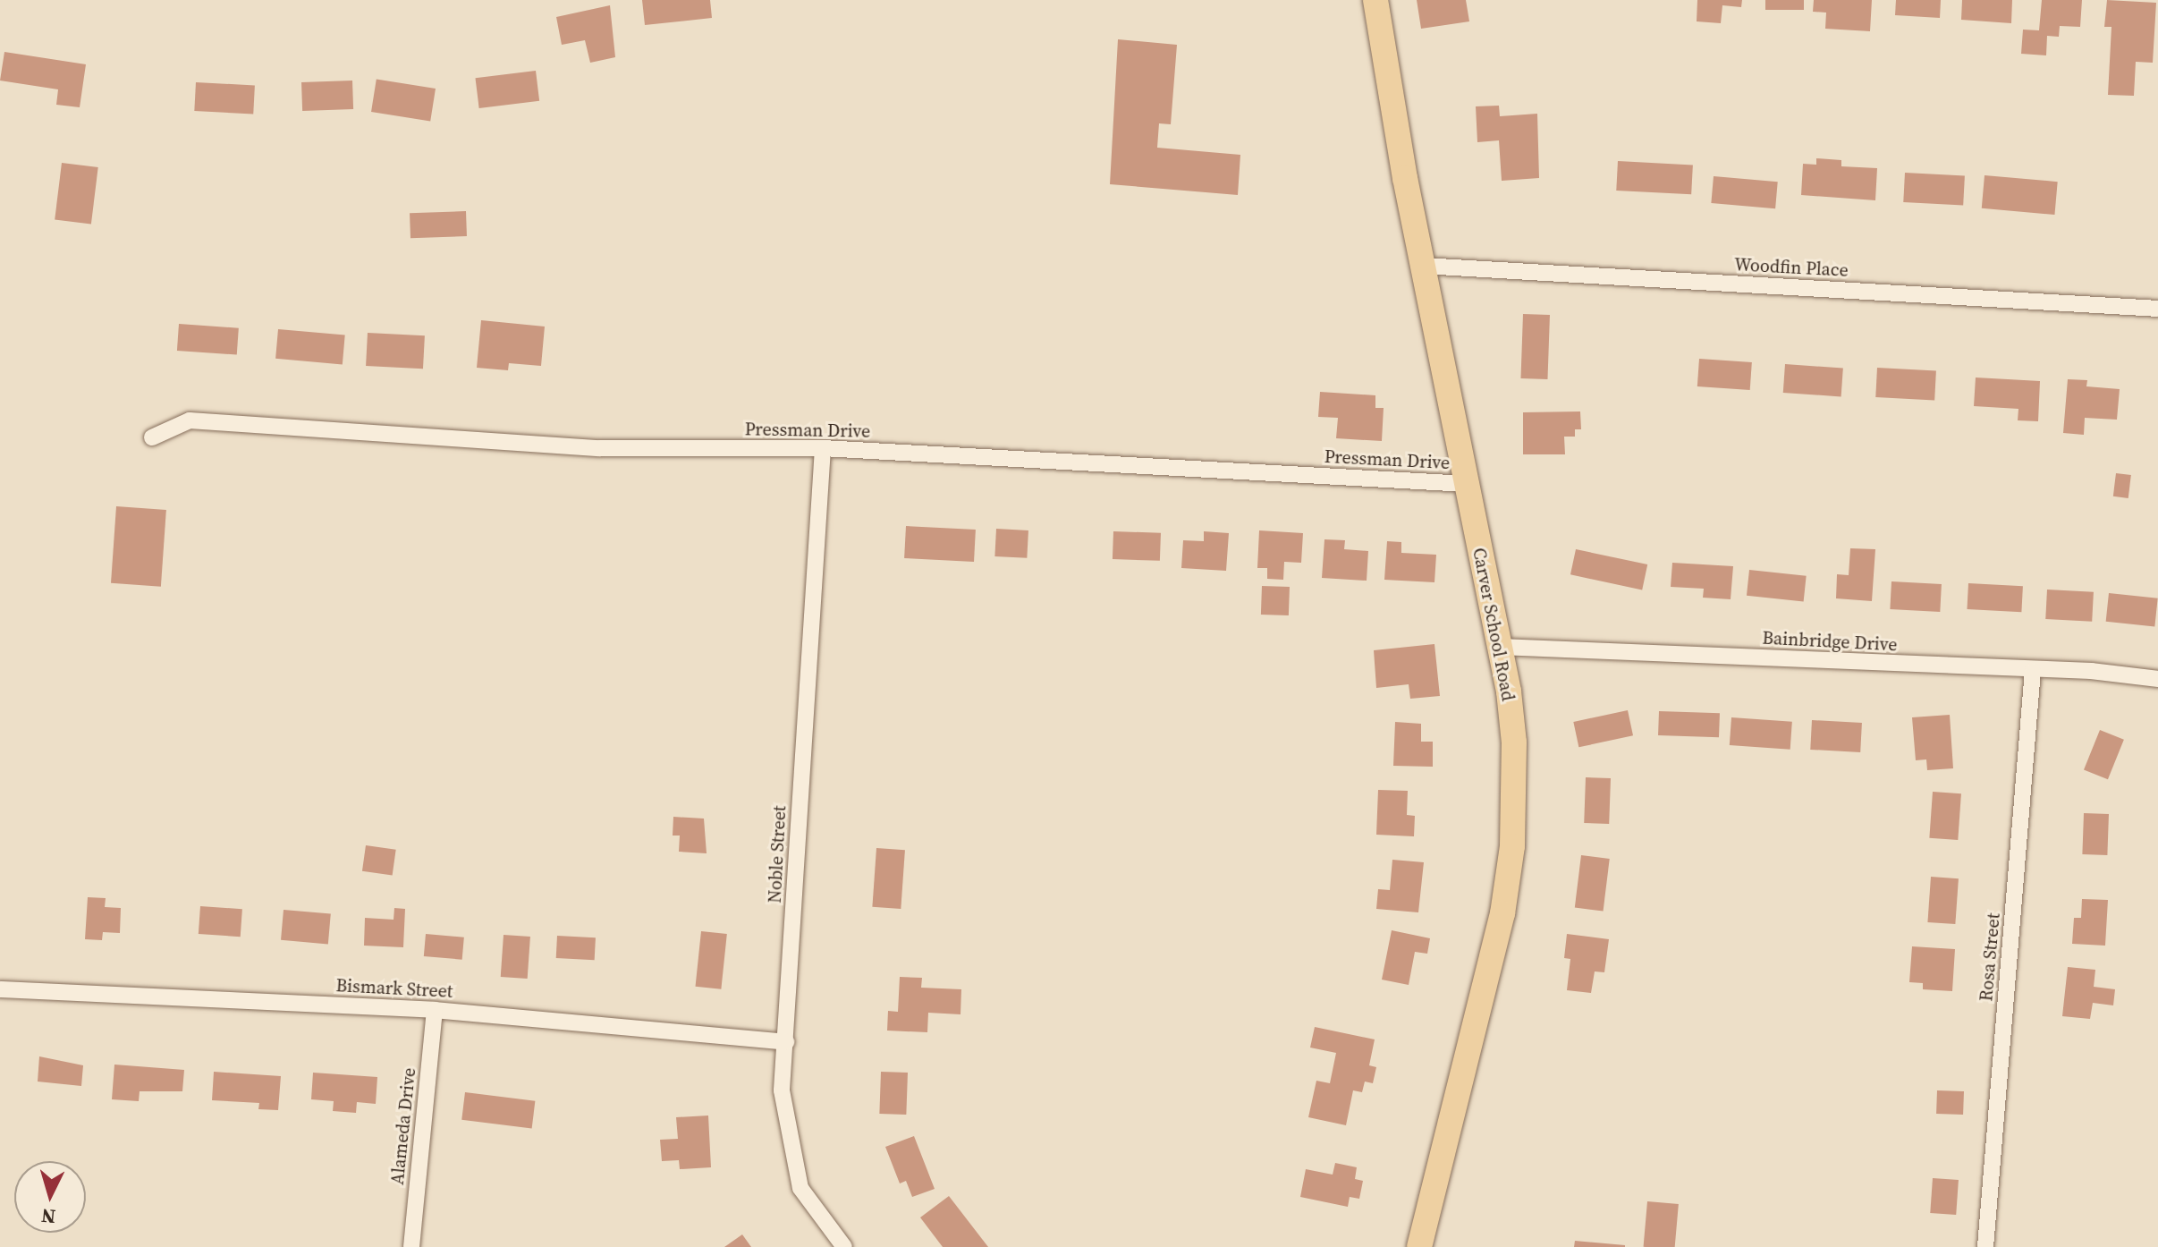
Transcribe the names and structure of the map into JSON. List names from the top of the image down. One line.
{"streets":{"main road":["Carver School Road"],"street":["Woodfin Place","Pressman Drive","Bainbridge Drive","Noble Street","Rosa Street","Bismark Street","Alameda Drive"]},"crossings":[["Woodfin Place","Carver School Road"],["Pressman Drive","Carver School Road"],["Pressman Drive","Noble Street"],["Carver School Road","Bainbridge Drive"],["Bainbridge Drive","Rosa Street"],["Noble Street","Bismark Street"],["Bismark Street","Alameda Drive"]],"north":"bottom"}
